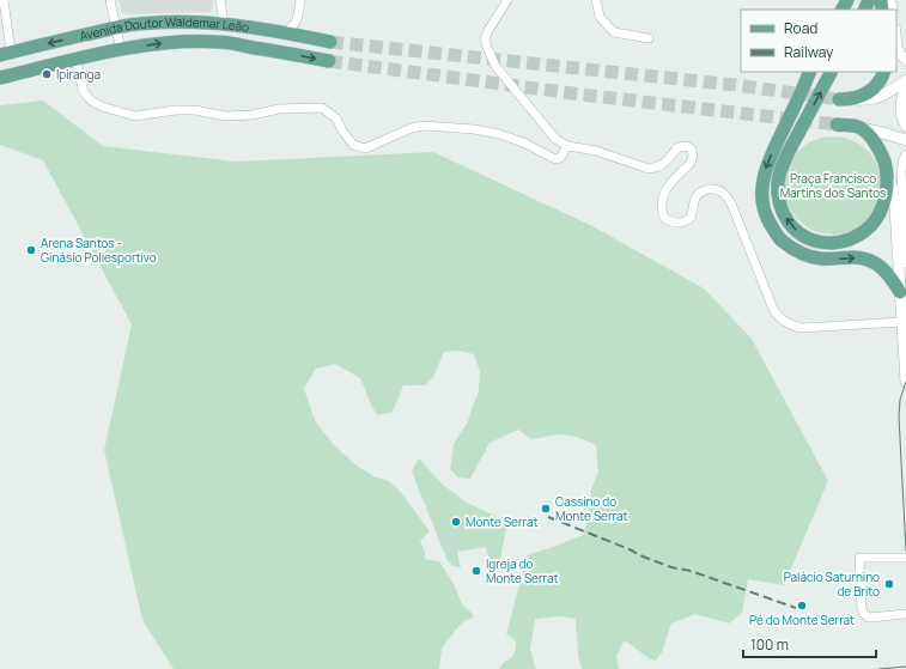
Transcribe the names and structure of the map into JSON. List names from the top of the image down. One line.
{"streets":{"main road":["Avenida Doutor Waldemar Leão"]},"parks":["Praça Francisco Martins dos Santos"],"places":["Ipiranga","Arena Santos - Ginásio Poliesportivo","Cassino do Monte Serrat","Monte Serrat","Igreja do Monte Serrat","Palácio Saturnino de Brito","Pé do Monte Serrat"],"legend":["Road","Railway"],"scale_bar":"100 m"}
